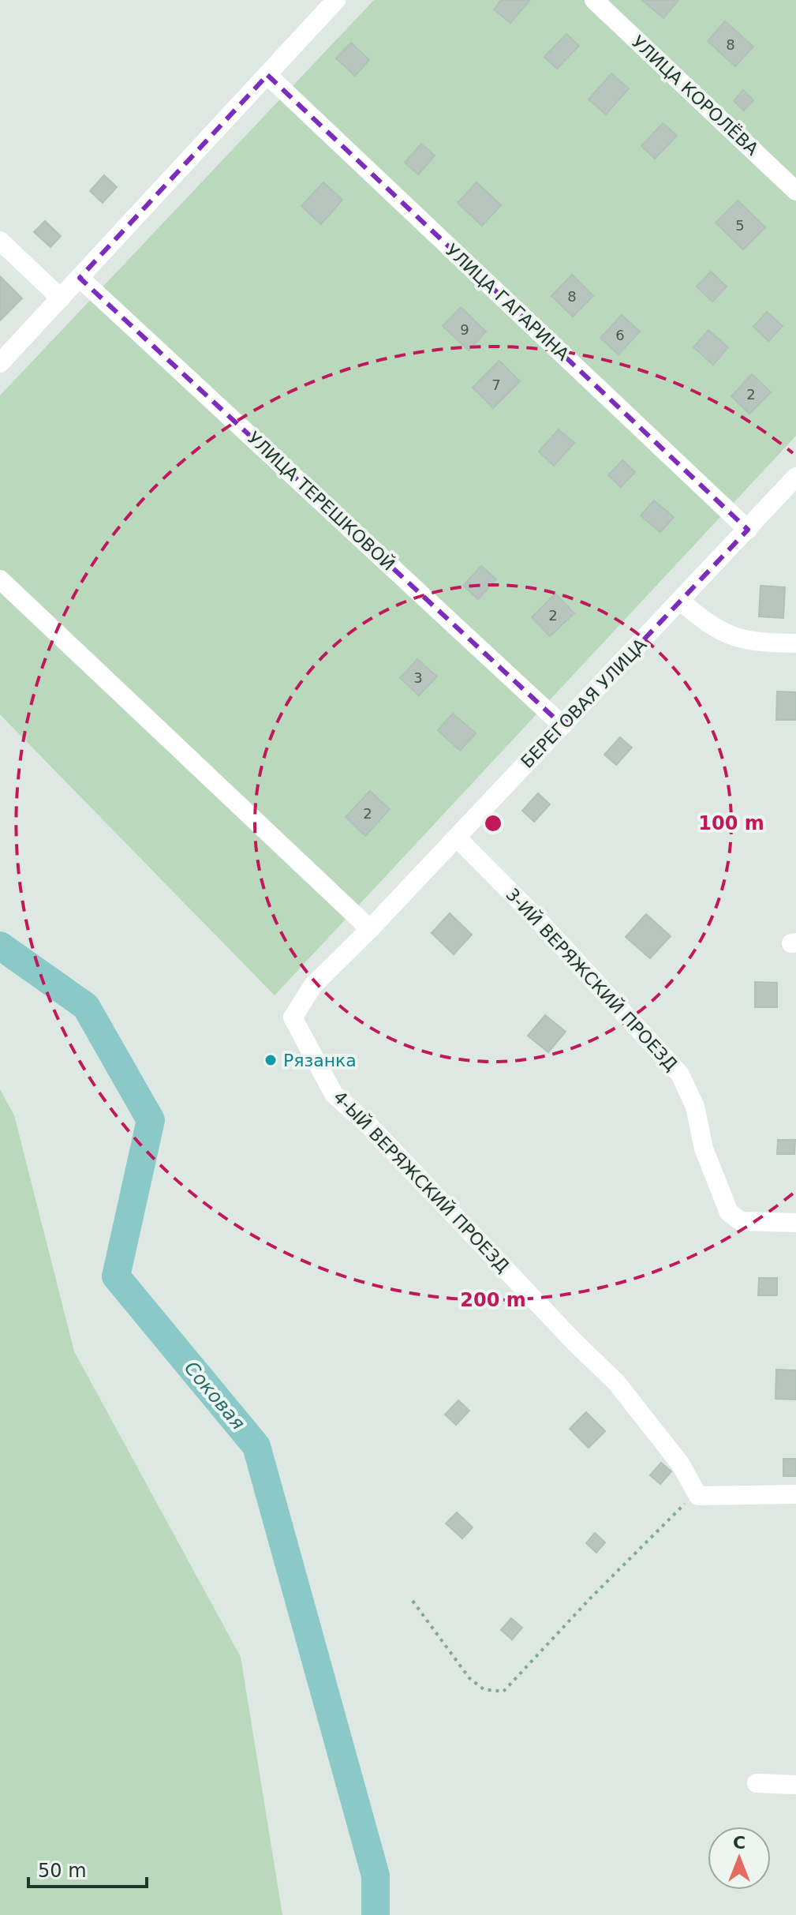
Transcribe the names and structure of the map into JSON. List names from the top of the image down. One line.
{"streets":{"street":["УЛИЦА КОРОЛЁВА","УЛИЦА ГАГАРИНА","УЛИЦА ТЕРЕШКОВОЙ","БЕРЕГОВАЯ УЛИЦА","3-ИЙ ВЕРЯЖСКИЙ ПРОЕЗД","4-ЫЙ ВЕРЯЖСКИЙ ПРОЕЗД"]},"crossings":[["УЛИЦА ГАГАРИНА","БЕРЕГОВАЯ УЛИЦА"],["УЛИЦА ТЕРЕШКОВОЙ","БЕРЕГОВАЯ УЛИЦА"],["БЕРЕГОВАЯ УЛИЦА","3-ИЙ ВЕРЯЖСКИЙ ПРОЕЗД"],["БЕРЕГОВАЯ УЛИЦА","4-ЫЙ ВЕРЯЖСКИЙ ПРОЕЗД"]],"water":["Соковая"],"places":["Рязанка"],"house_numbers":["8","5","8","9","6","7","2","2","3","2"],"scale_bar":"50 m","north":"top","rings":["100 m","200 m"]}
